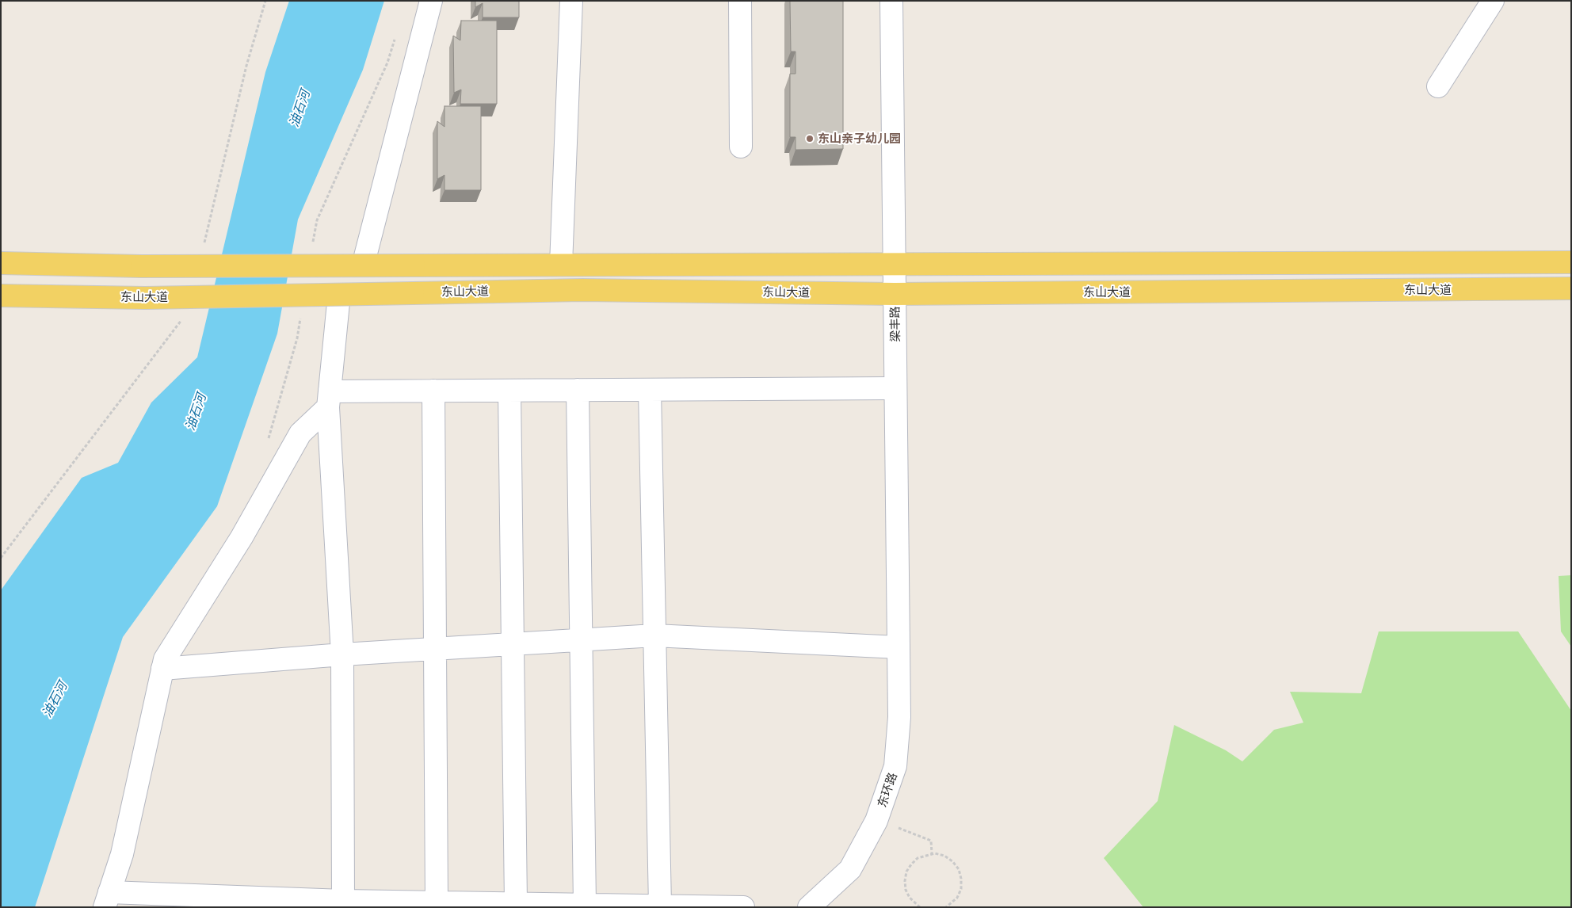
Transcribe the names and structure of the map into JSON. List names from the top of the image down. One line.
{"streets":{"main road":["东山大道"],"street":["梁丰路","东环路"]},"crossings":[["东山大道","梁丰路"],["梁丰路","东环路"]],"water":["油石河"],"places":["东山亲子幼儿园"]}
